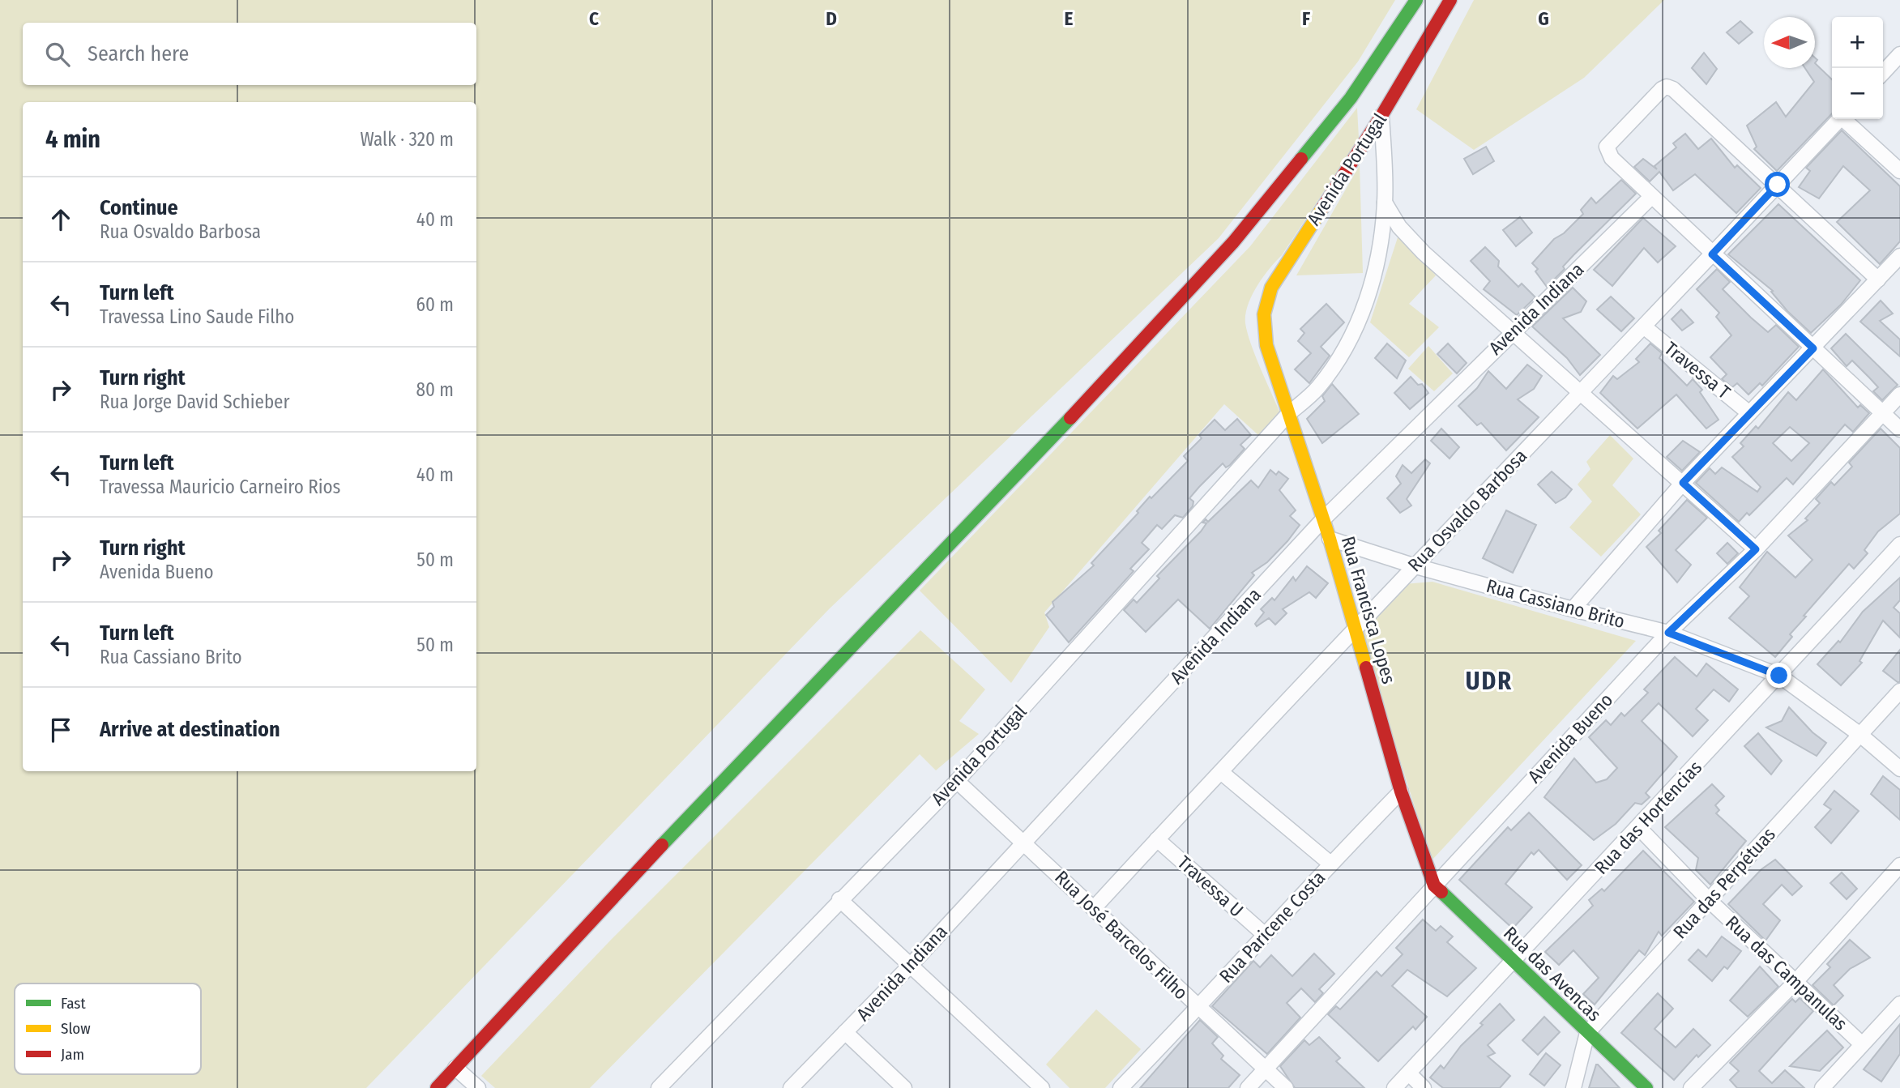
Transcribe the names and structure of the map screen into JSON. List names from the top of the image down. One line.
{"streets":{"main road":["Avenida Portugal","Rua Francisca Lopes","Rua das Avencas"],"street":["Avenida Indiana","Travessa T","Rua Osvaldo Barbosa","Rua Cassiano Brito","Avenida Bueno","Rua das Hortencias","Rua das Perpétuas","Travessa U","Rua Paricene Costa","Rua José Barcelos Filho","Rua das Campanulas"]},"crossings":[["Avenida Portugal","Rua Francisca Lopes"],["Avenida Portugal","Rua José Barcelos Filho"],["Avenida Indiana","Rua Francisca Lopes"],["Avenida Indiana","Rua José Barcelos Filho"],["Travessa T","Rua Osvaldo Barbosa"],["Rua Osvaldo Barbosa","Rua Cassiano Brito"],["Rua Osvaldo Barbosa","Rua Francisca Lopes"],["Rua Osvaldo Barbosa","Travessa U"],["Rua Osvaldo Barbosa","Rua José Barcelos Filho"],["Rua Cassiano Brito","Rua Francisca Lopes"],["Rua Cassiano Brito","Avenida Bueno"],["Rua Cassiano Brito","Rua das Hortencias"],["Rua Cassiano Brito","Rua das Perpétuas"],["Rua Francisca Lopes","Avenida Bueno"],["Rua Francisca Lopes","Rua Paricene Costa"],["Rua Francisca Lopes","Rua das Avencas"],["Avenida Bueno","Rua José Barcelos Filho"],["Avenida Bueno","Rua das Avencas"],["Rua das Hortencias","Rua das Campanulas"],["Rua das Hortencias","Rua das Avencas"],["Rua das Perpétuas","Rua das Campanulas"],["Rua das Perpétuas","Rua das Avencas"],["Travessa U","Rua Paricene Costa"],["Rua Paricene Costa","Rua José Barcelos Filho"]],"districts":["UDR"],"legend":["Fast","Slow","Jam"],"north":"left","page":{"map_buttons":["+","−"],"search":"Search here","heading":["4 min","Walk · 320 m"],"list":[["Continue","Rua Osvaldo Barbosa","40 m"],["Turn left","Travessa Lino Saude Filho","60 m"],["Turn right","Rua Jorge David Schieber","80 m"],["Turn left","Travessa Mauricio Carneiro Rios","40 m"],["Turn right","Avenida Bueno","50 m"],["Turn left","Rua Cassiano Brito","50 m"],"Arrive at destination"]},"grid":{"columns":["C","D","E","F","G"]}}
